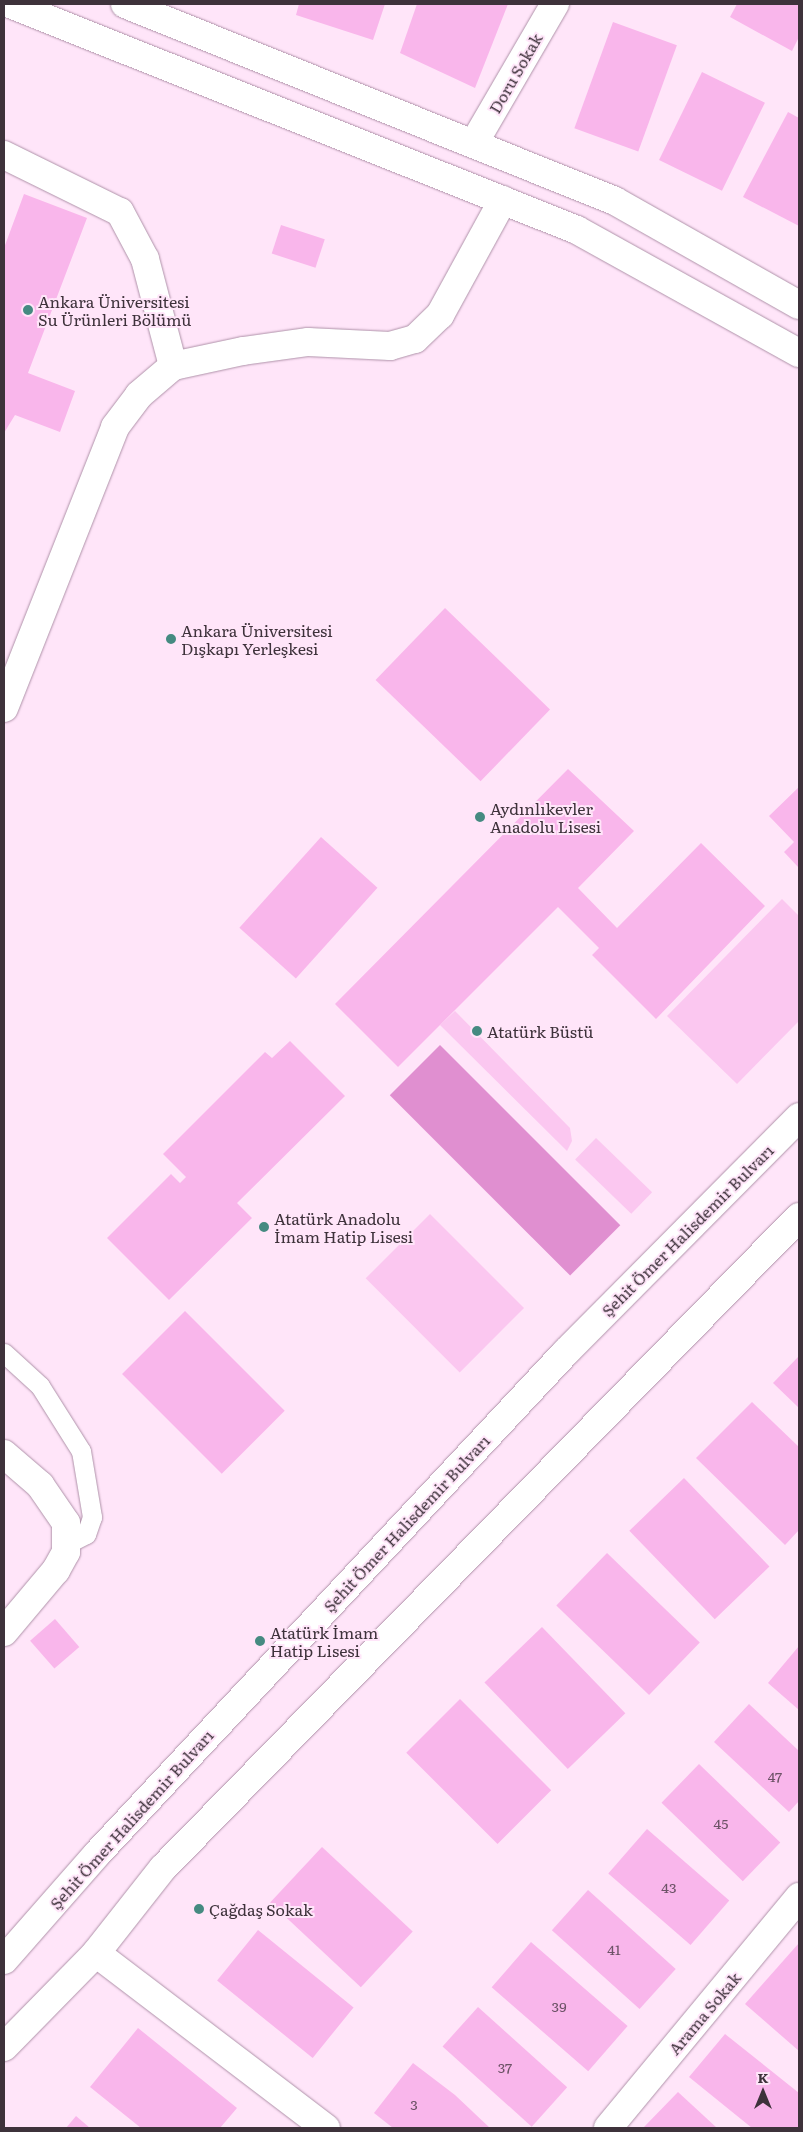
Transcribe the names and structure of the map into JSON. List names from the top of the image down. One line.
{"streets":{"main road":["Doru Sokak","Şehit Ömer Halisdemir Bulvarı","Arama Sokak"]},"places":["Ankara Üniversitesi Su Ürünleri Bölümü","Ankara Üniversitesi Dışkapı Yerleşkesi","Aydınlıkevler Anadolu Lisesi","Atatürk Büstü","Atatürk Anadolu İmam Hatip Lisesi","Atatürk İmam Hatip Lisesi","Çağdaş Sokak"],"house_numbers":["47","45","43","41","39","37","3"],"north":"top"}
